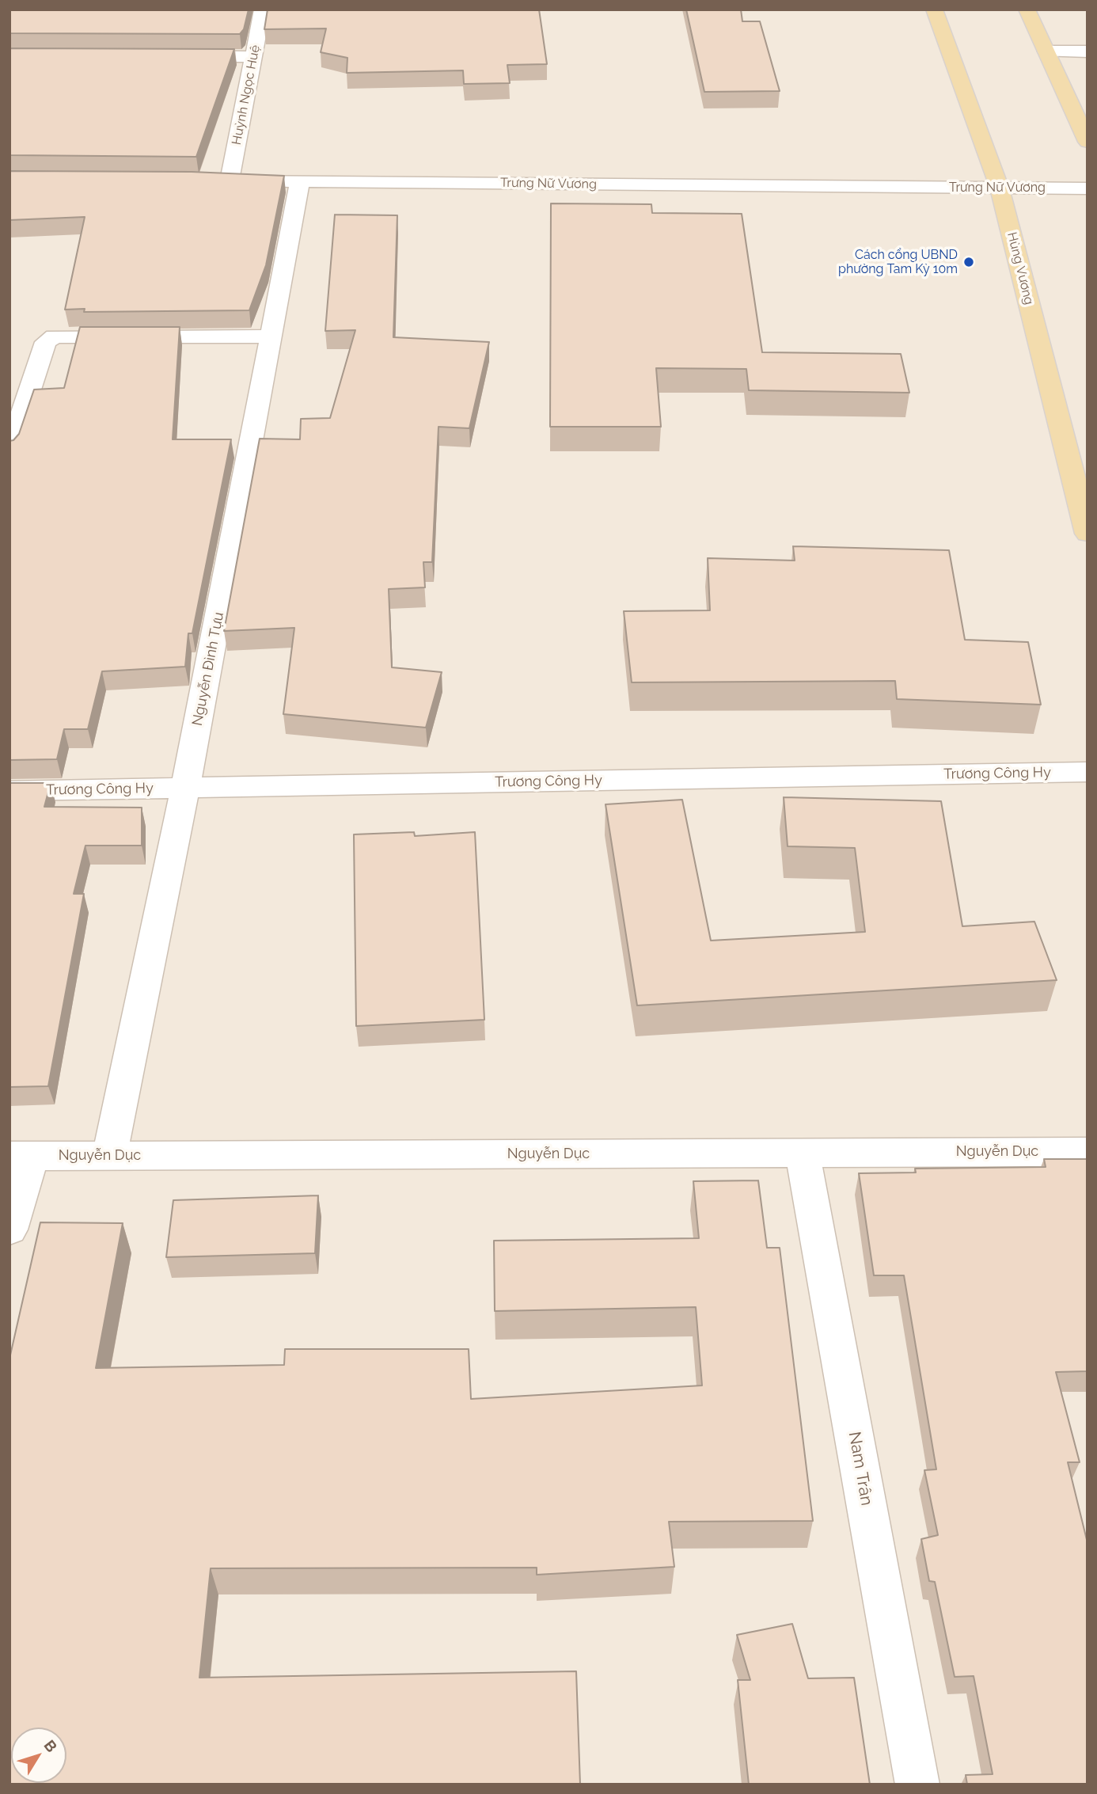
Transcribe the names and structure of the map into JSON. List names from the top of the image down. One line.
{"streets":{"main road":["Hùng Vương"],"street":["Huỳnh Ngọc Huệ","Trưng Nữ Vương","Nguyễn Đình Tựu","Trương Công Hy","Nguyễn Dục","Nam Trân"]},"crossings":[["Huỳnh Ngọc Huệ","Trưng Nữ Vương"],["Trưng Nữ Vương","Hùng Vương"],["Trưng Nữ Vương","Nguyễn Đình Tựu"],["Nguyễn Đình Tựu","Trương Công Hy"],["Nguyễn Đình Tựu","Nguyễn Dục"],["Nguyễn Dục","Nam Trân"]],"places":["Cách cổng UBND phường Tam Kỳ 10m"],"north":"top right"}
